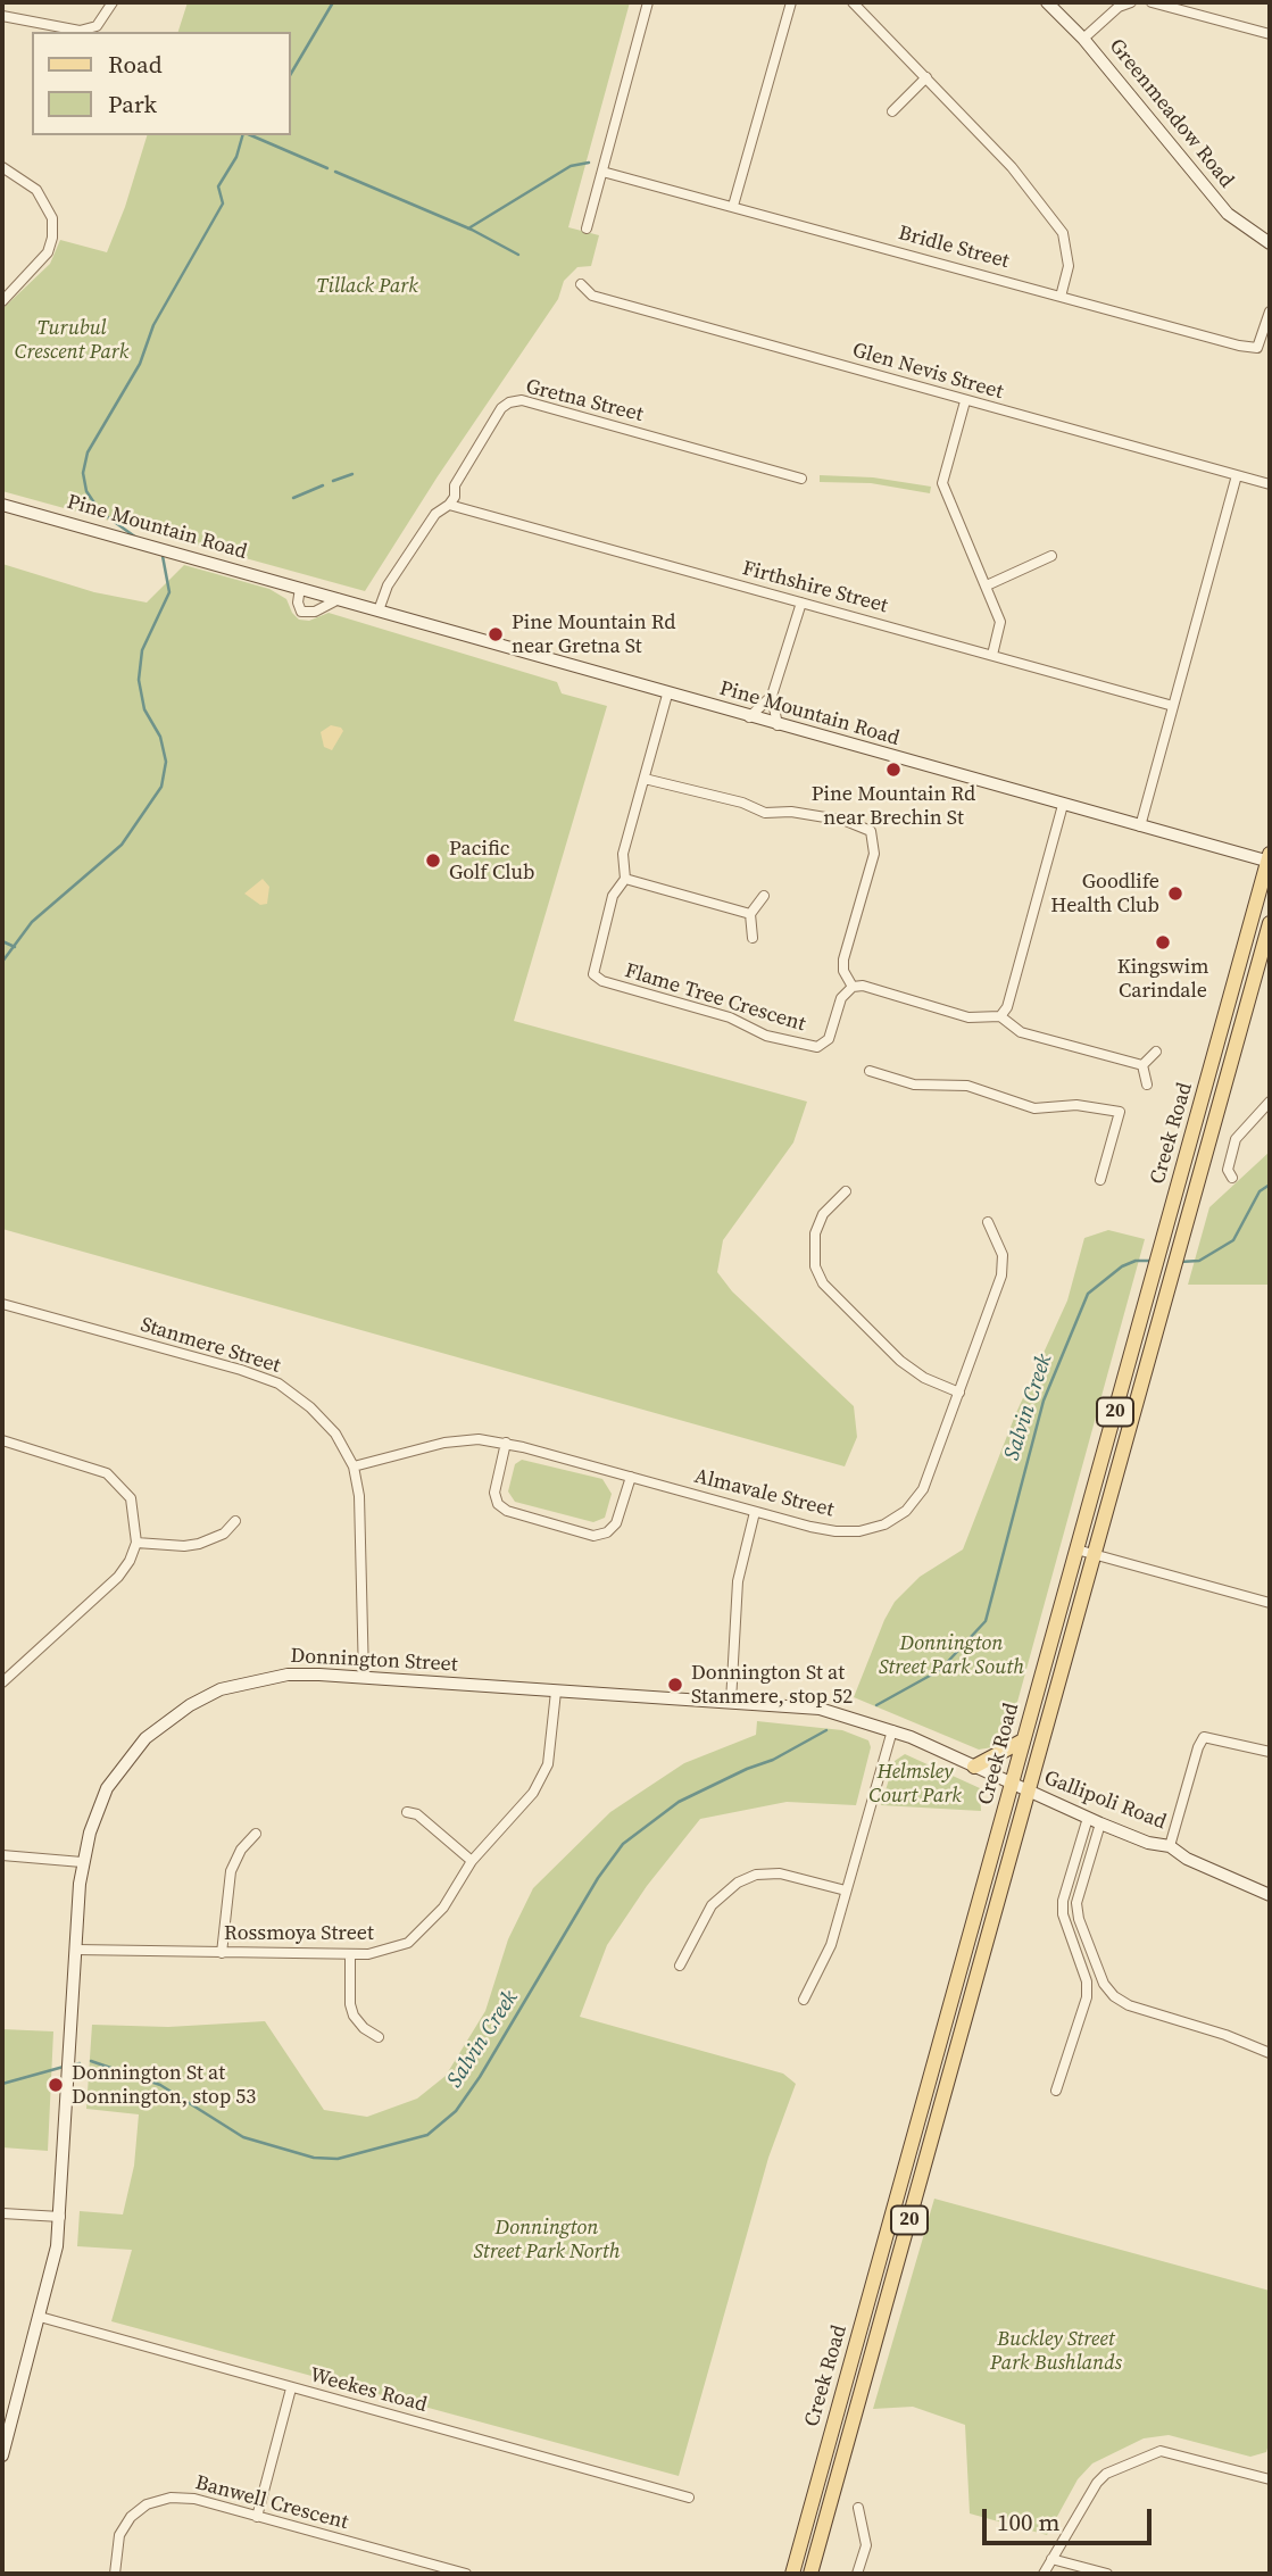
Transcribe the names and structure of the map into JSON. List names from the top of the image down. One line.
{"streets":{"main road":["Creek Road","20"],"street":["Greenmeadow Road","Bridle Street","Glen Nevis Street","Gretna Street","Pine Mountain Road","Firthshire Street","Flame Tree Crescent","Stanmere Street","Almavale Street","Donnington Street","Gallipoli Road","Rossmoya Street","Weekes Road","Banwell Crescent"]},"crossings":[["Gretna Street","Pine Mountain Road"],["Gretna Street","Firthshire Street"],["Pine Mountain Road","Flame Tree Crescent"],["Pine Mountain Road","Creek Road"],["Creek Road","Donnington Street"],["Creek Road","Gallipoli Road"],["Stanmere Street","Almavale Street"],["Stanmere Street","Donnington Street"],["Donnington Street","Gallipoli Road"],["Donnington Street","Rossmoya Street"],["Donnington Street","Weekes Road"]],"water":["Salvin Creek"],"parks":["Tillack Park","Turubul Crescent Park","Donnington Street Park South","Helmsley Court Park","Donnington Street Park North","Buckley Street Park Bushlands"],"places":["Pine Mountain Rd near Gretna St","Pine Mountain Rd near Brechin St","Pacific Golf Club","Goodlife Health Club","Kingswim Carindale","Donnington St at Stanmere, stop 52","Donnington St at Donnington, stop 53"],"legend":["Road","Park"],"scale_bar":"100 m"}
